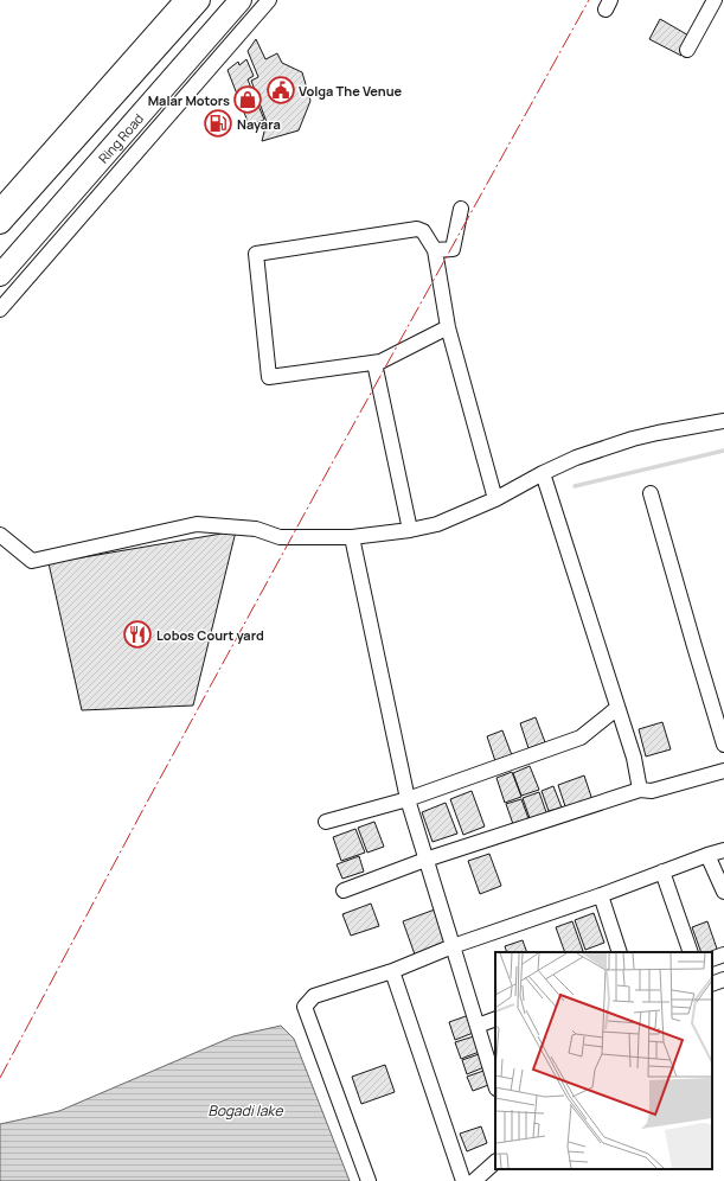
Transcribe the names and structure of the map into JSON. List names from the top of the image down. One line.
{"streets":{"highway":["Ring Road"]},"water":["Bogadi lake"],"places":{"public building":["Volga The Venue"],"shop":["Malar Motors"],"fuel station":["Nayara"],"restaurant":["Lobos Court yard"]}}
